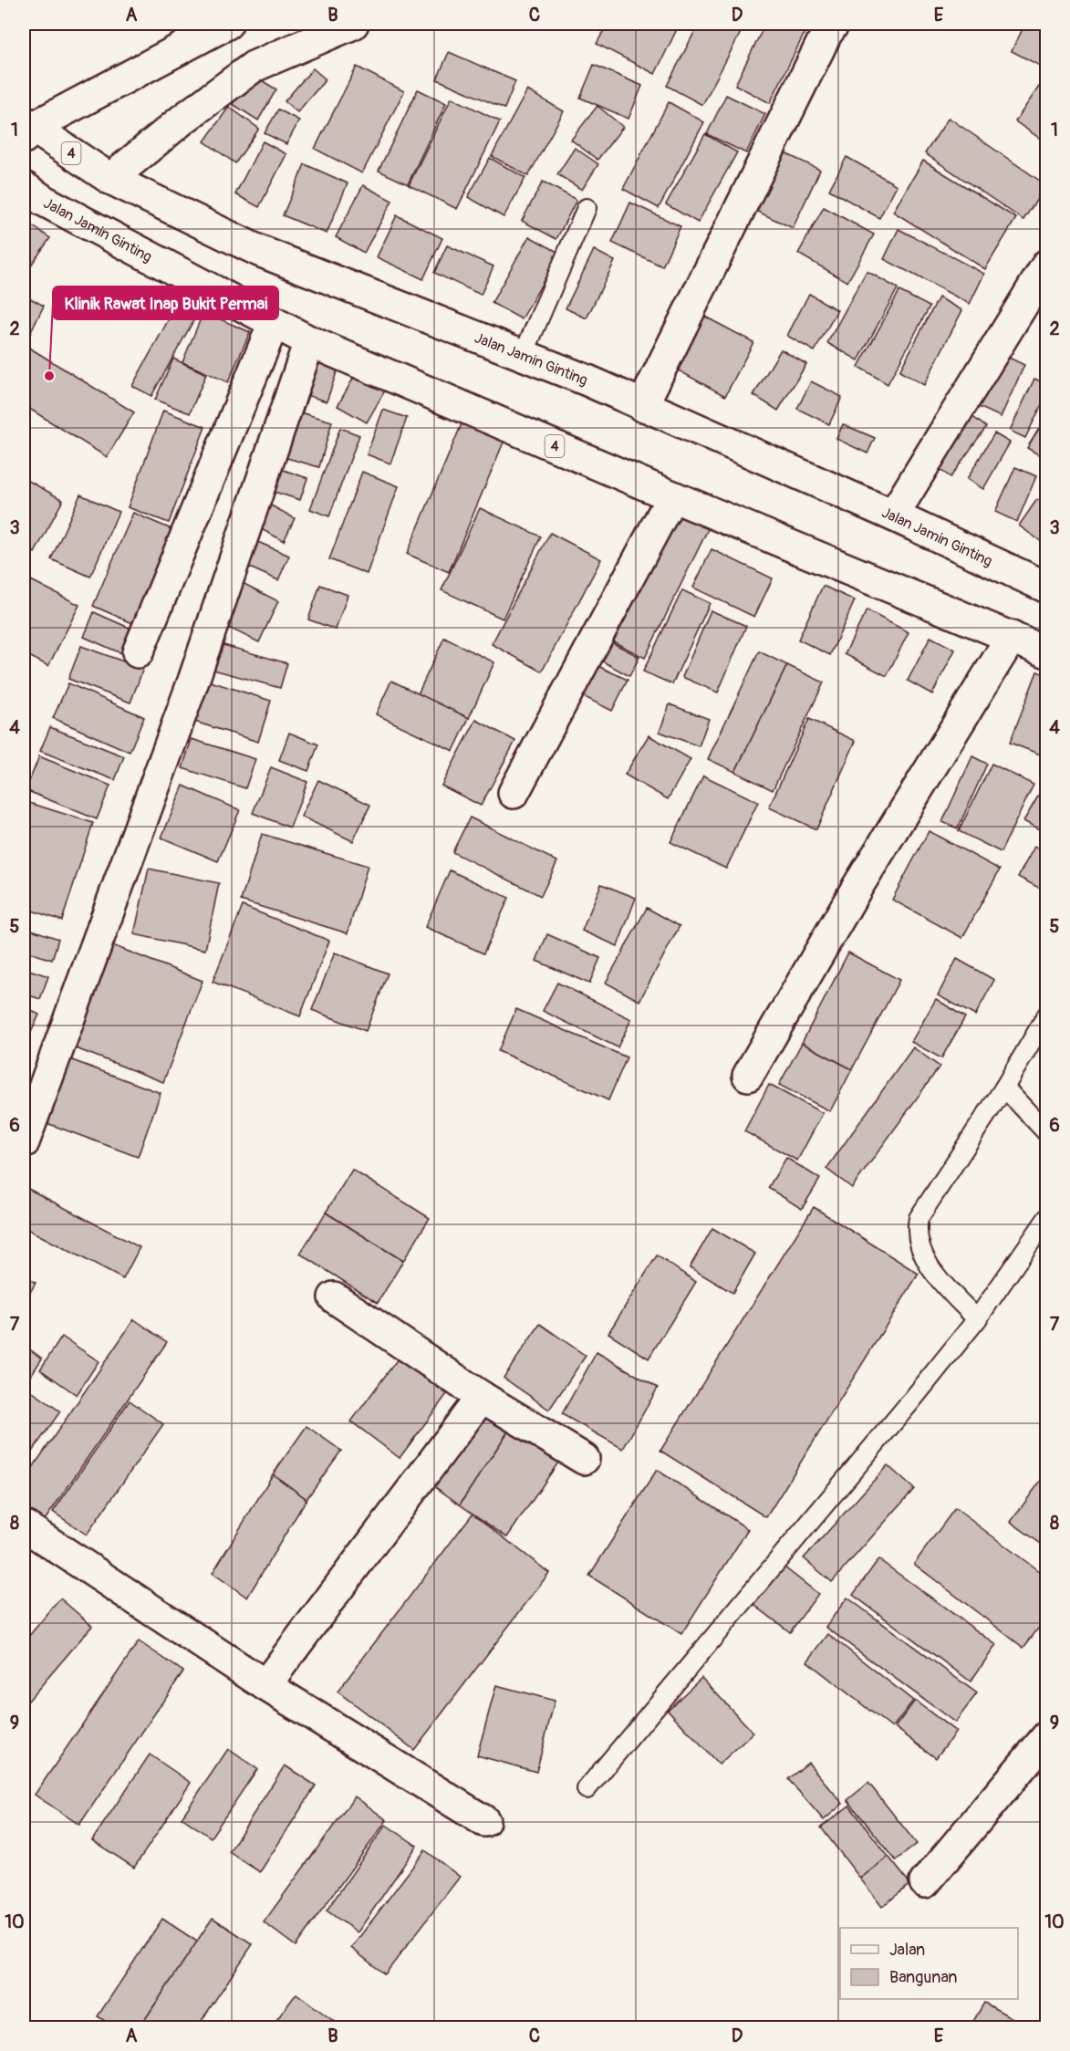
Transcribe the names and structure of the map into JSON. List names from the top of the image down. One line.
{"streets":{"main road":["4","Jalan Jamin Ginting"]},"places":["Klinik Rawat Inap Bukit Permai"],"legend":["Jalan","Bangunan"],"grid":{"columns":["A","B","C","D","E"],"rows":["1","2","3","4","5","6","7","8","9","10"]}}
